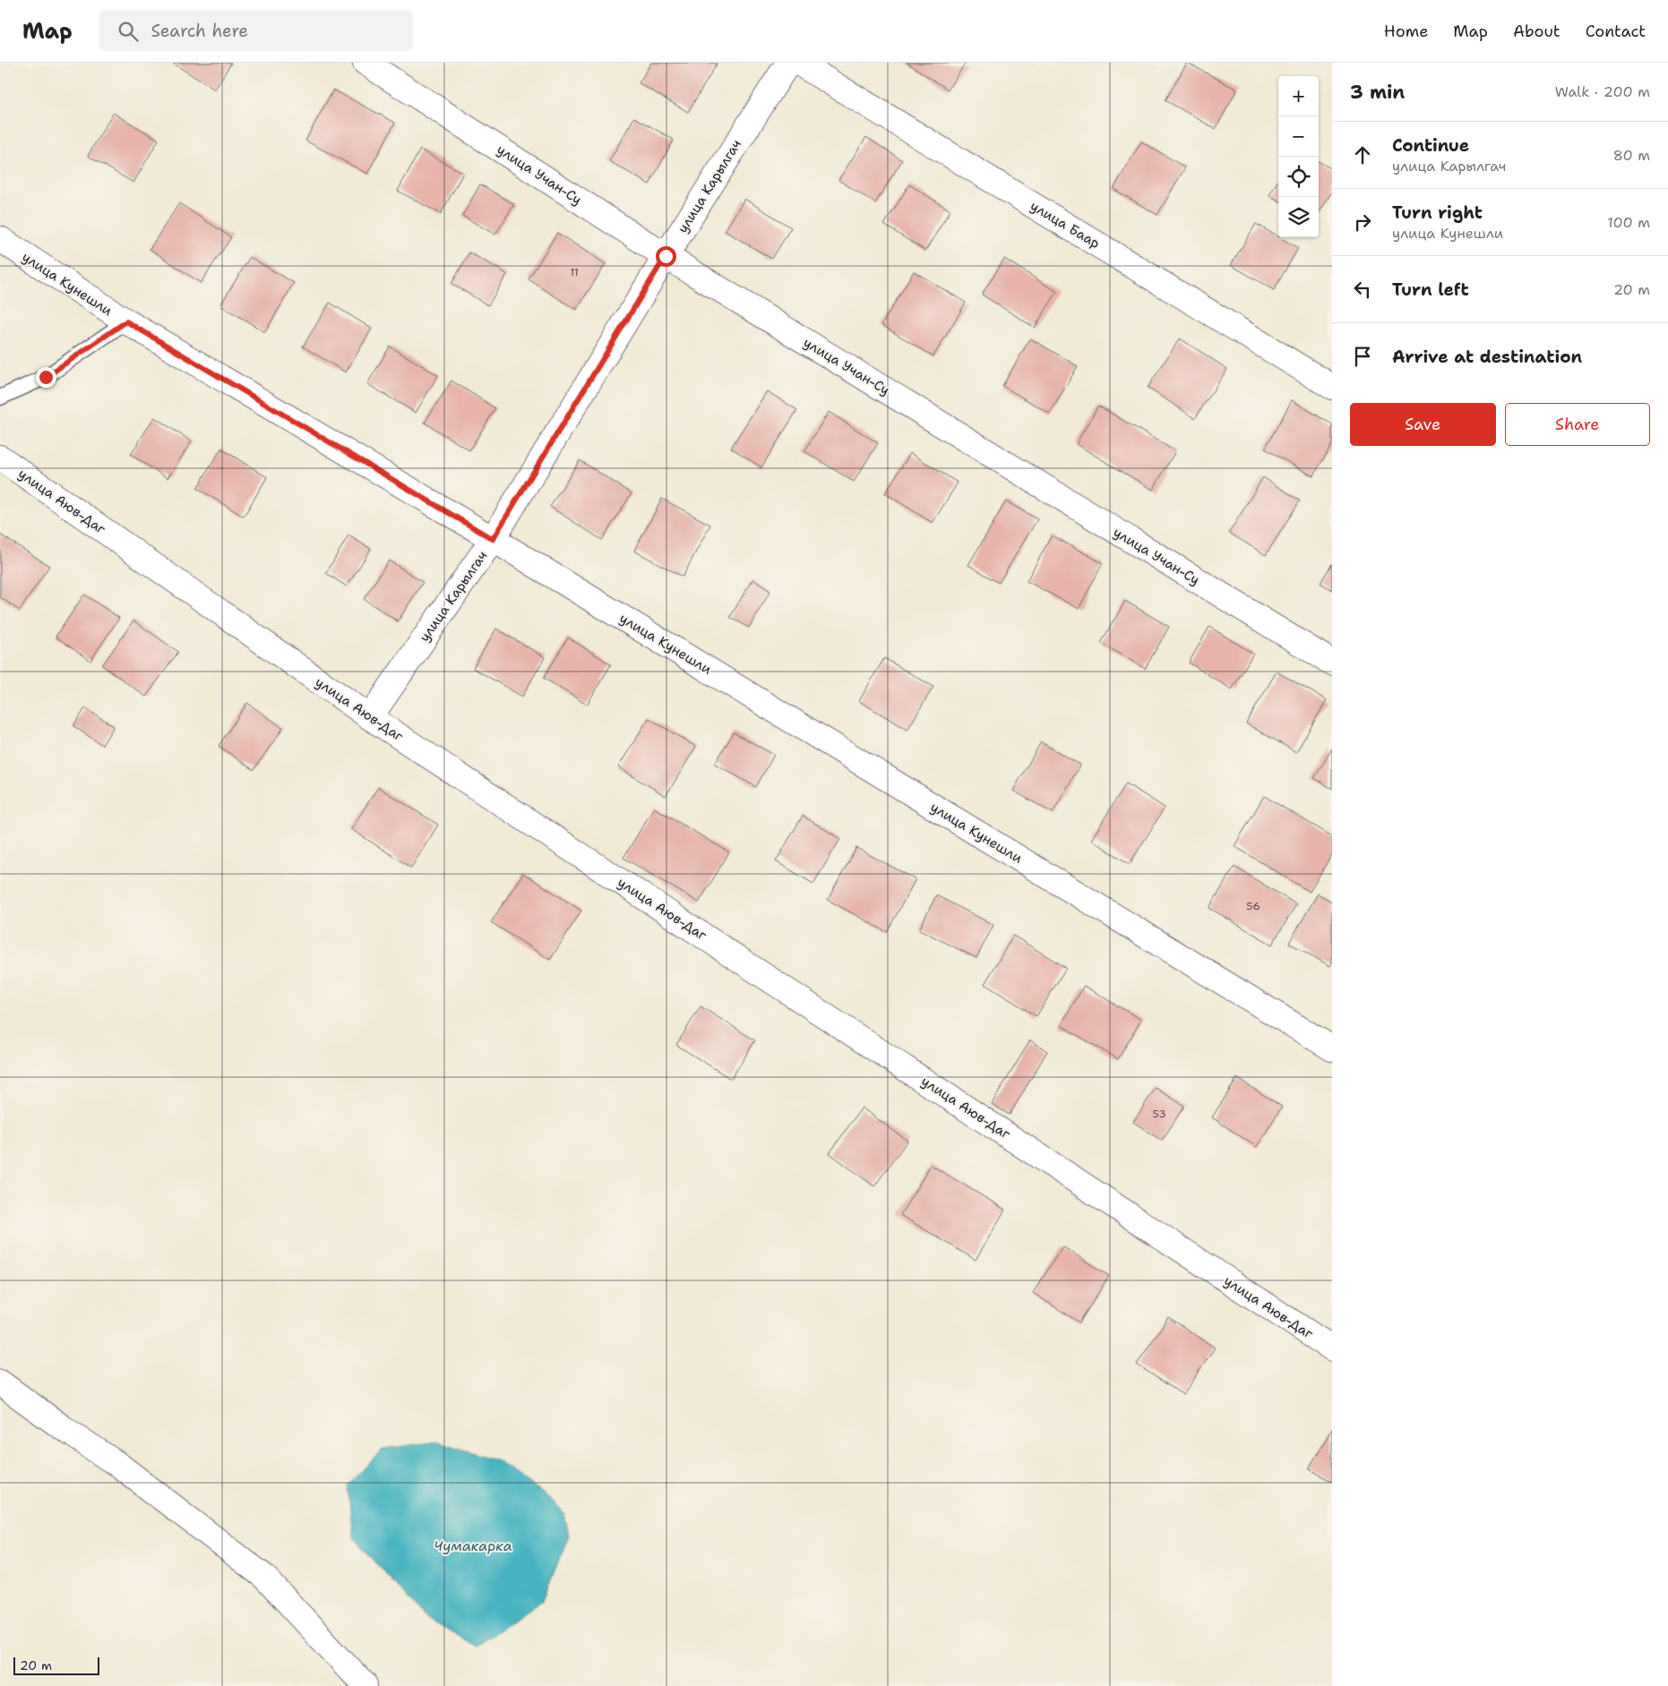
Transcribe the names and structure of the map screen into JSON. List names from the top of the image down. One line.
{"streets":{"street":["улица Учан-Су","улица Карылгач","улица Баар","улица Кунешли","улица Аюв-Даг"]},"crossings":[["улица Учан-Су","улица Карылгач"],["улица Карылгач","улица Кунешли"],["улица Карылгач","улица Аюв-Даг"]],"water":["Чумакарка"],"house_numbers":["11","56","53"],"scale_bar":"20 m","page":{"header":"Map","search":"Search here","nav":["Home","Map","About","Contact"],"heading":["3 min","Walk · 200 m"],"map_buttons":["+","−"],"list":[["Continue","улица Карылгач","80 m"],["Turn right","улица Кунешли","100 m"],["Turn left","20 m"],"Arrive at destination"],"buttons":["Save","Share"],"scale":"20 m"}}
